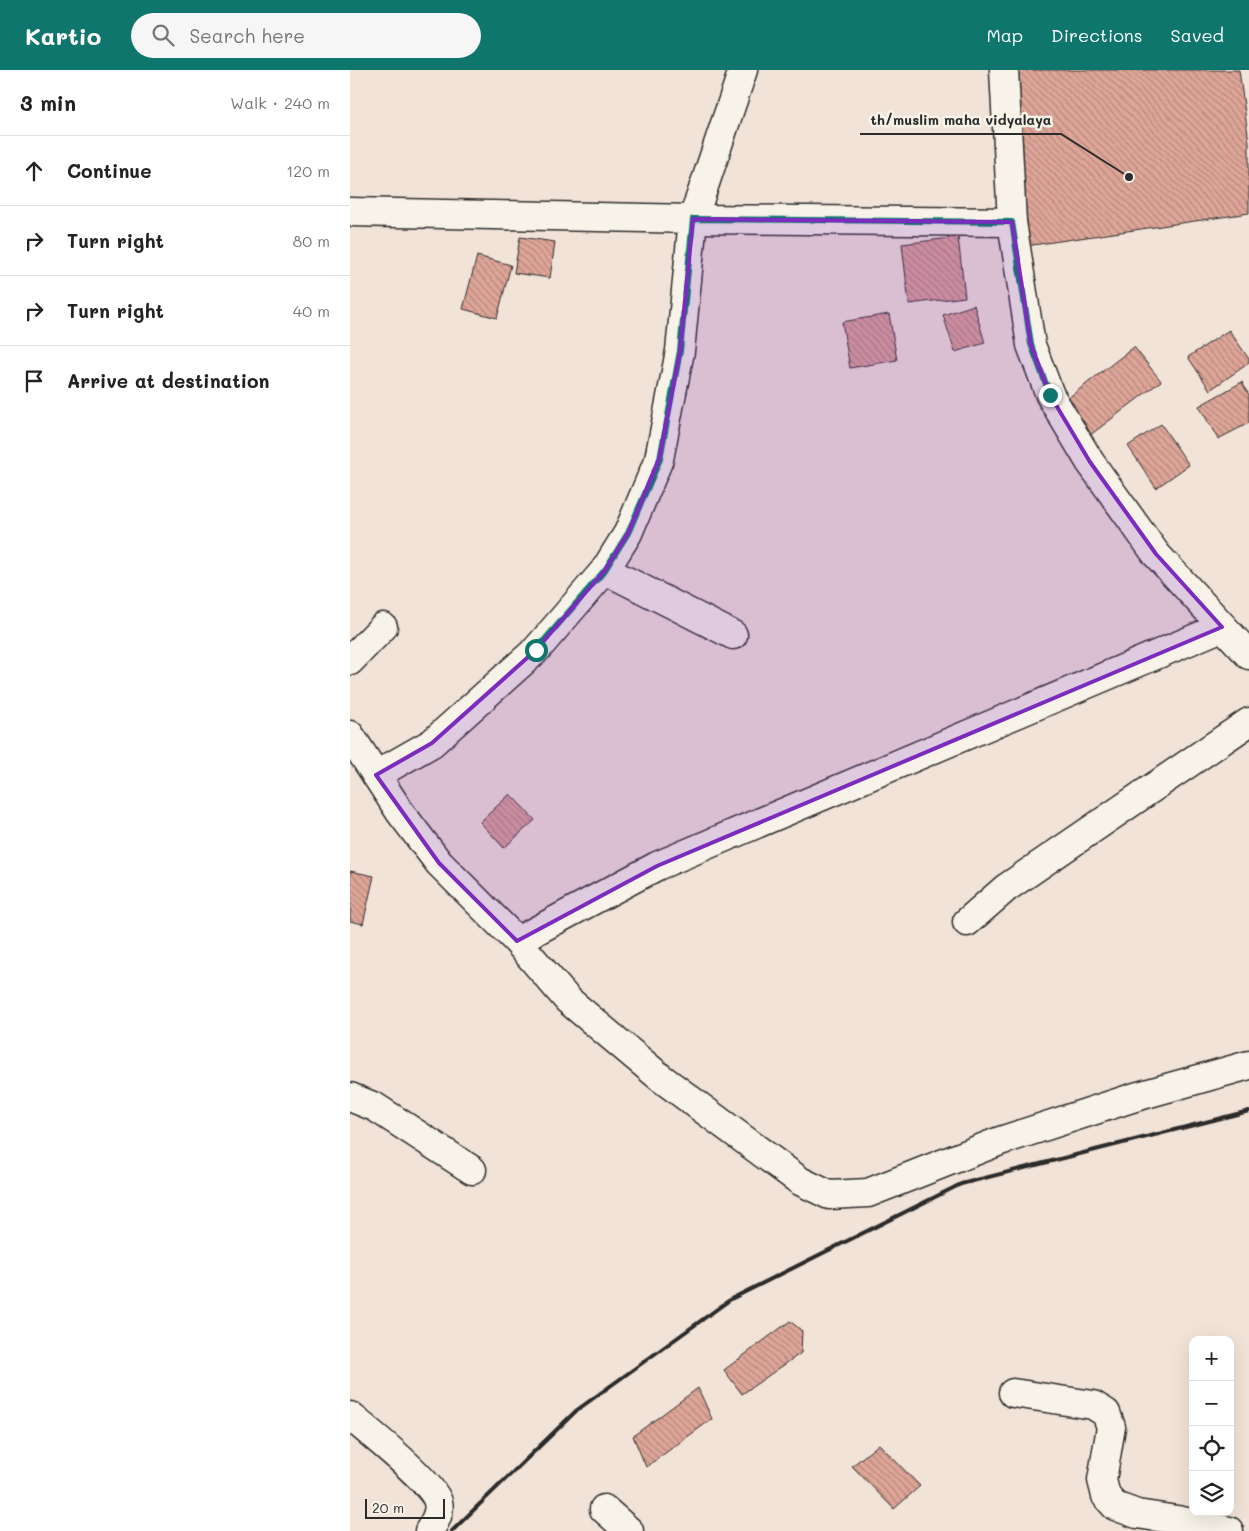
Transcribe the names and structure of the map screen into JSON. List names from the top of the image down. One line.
{"places":["th/muslim maha vidyalaya"],"scale_bar":"20 m","page":{"header":"Kartio","search":"Search here","nav":["Map","Directions","Saved"],"heading":["3 min","Walk · 240 m"],"list":[["Continue","120 m"],["Turn right","80 m"],["Turn right","40 m"],"Arrive at destination"],"map_buttons":["+","−"],"scale":"20 m"}}
